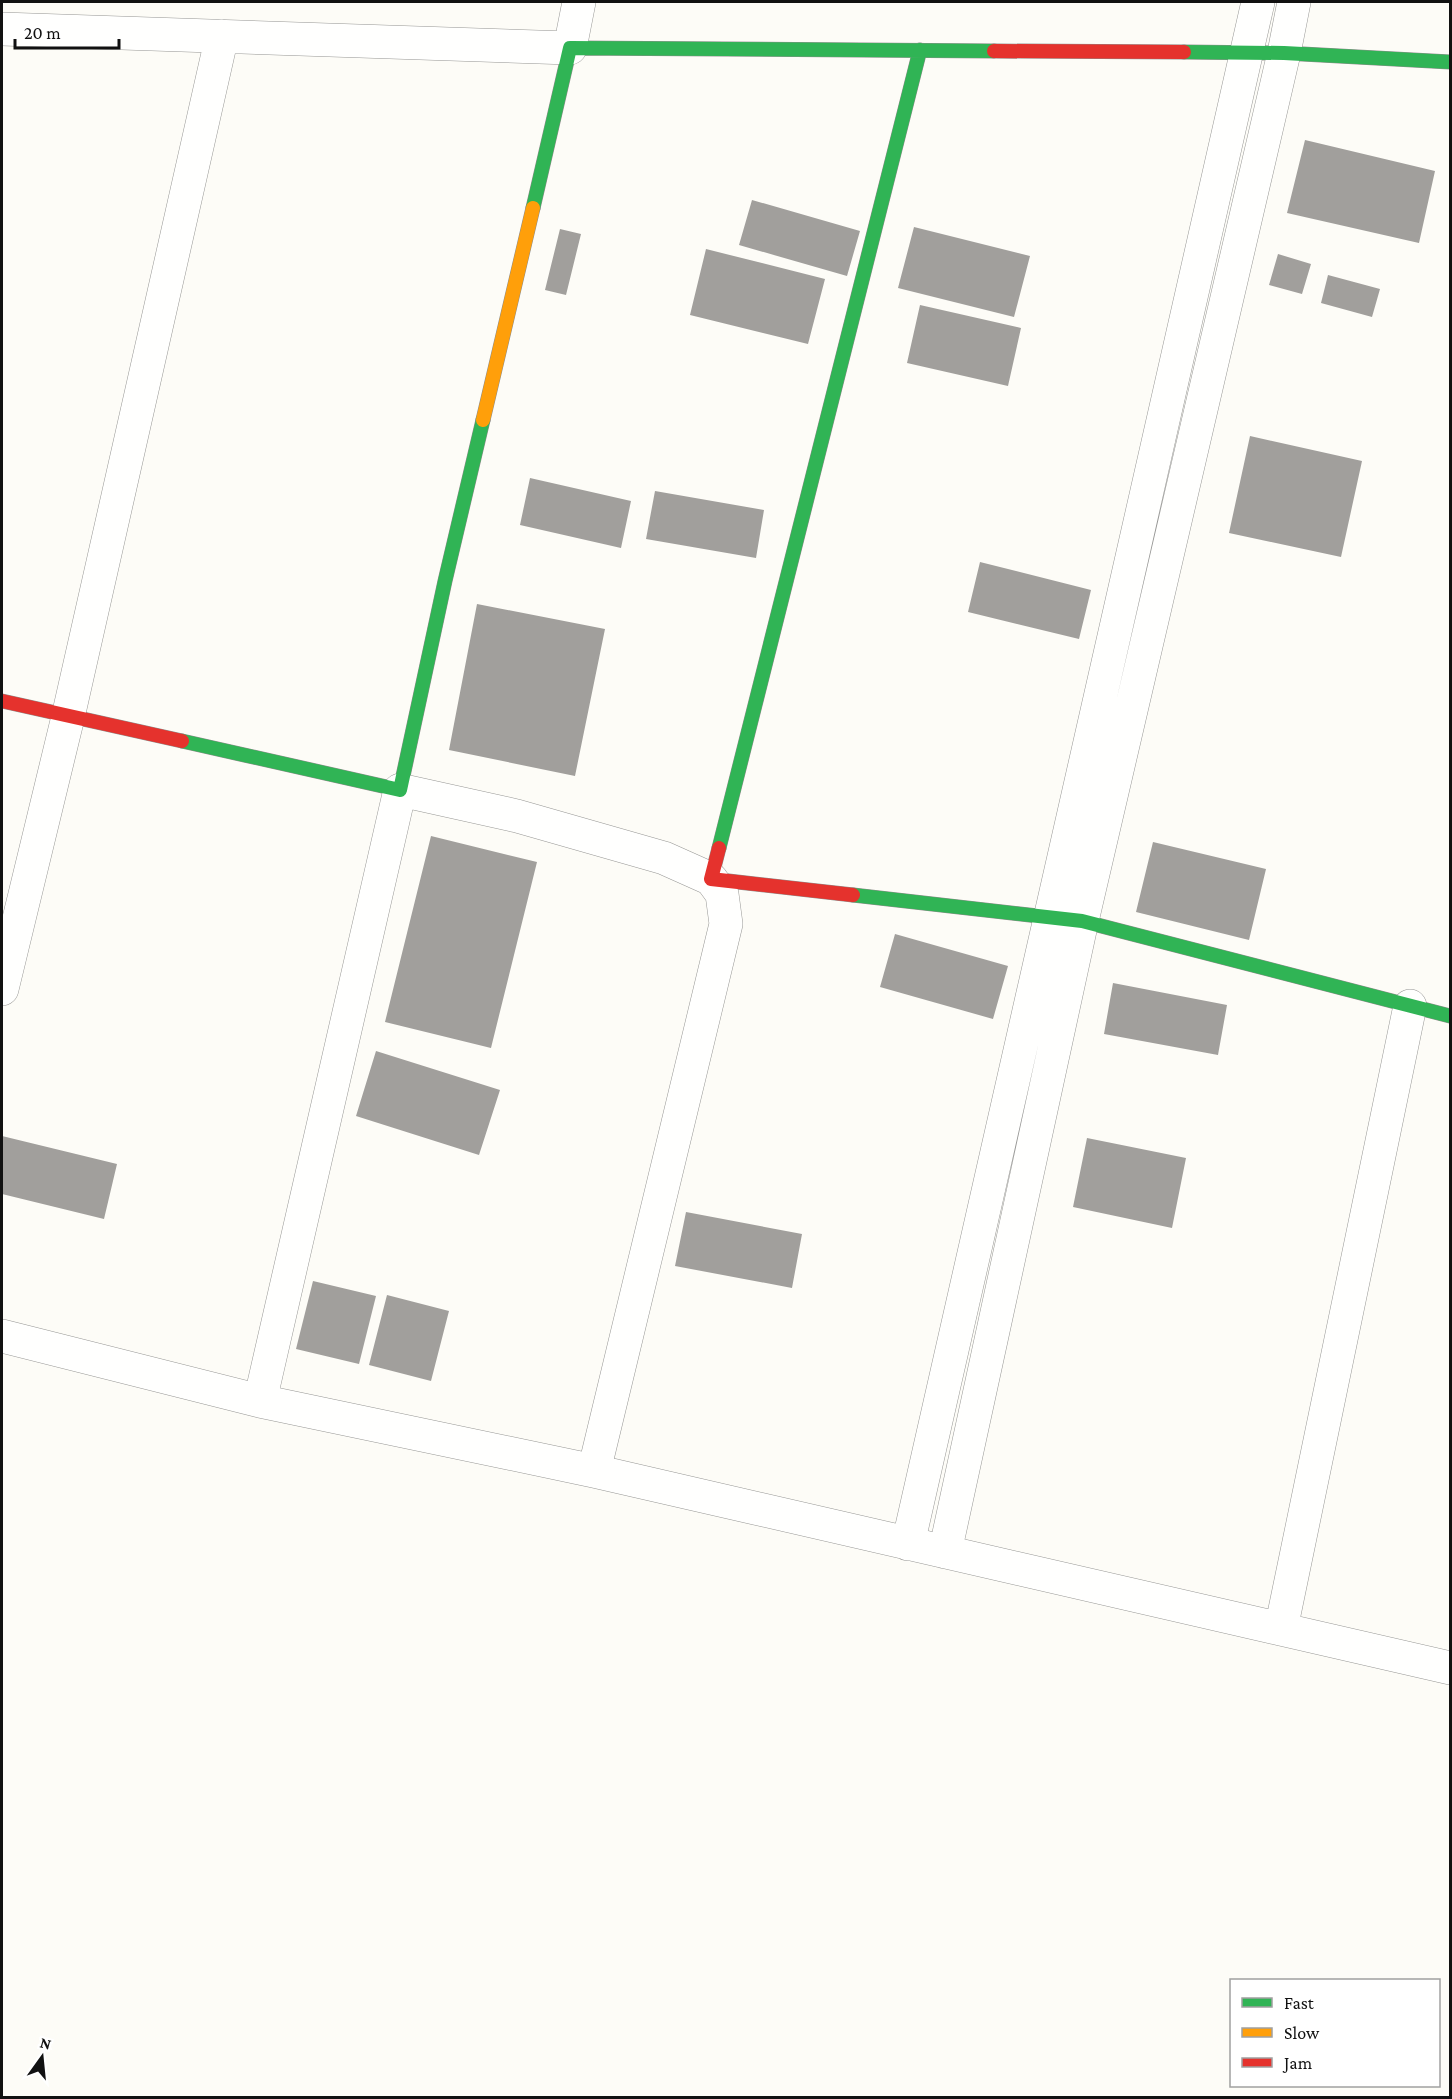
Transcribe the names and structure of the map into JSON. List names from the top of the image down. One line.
{"legend":["Fast","Slow","Jam"],"scale_bar":"20 m","north":"top"}
